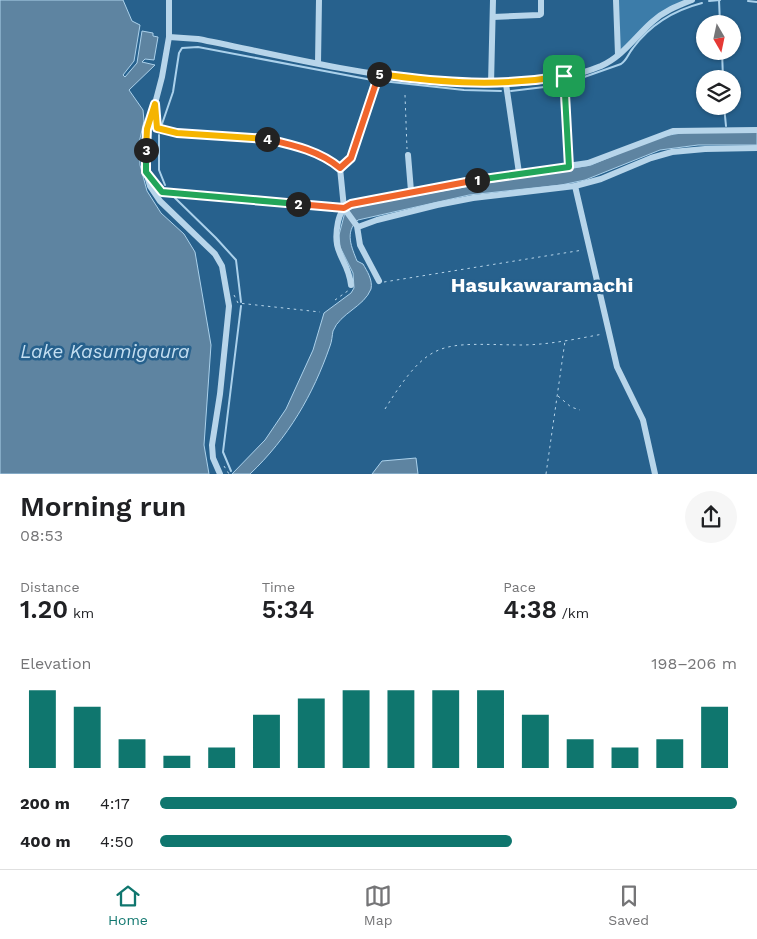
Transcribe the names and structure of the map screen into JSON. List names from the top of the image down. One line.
{"districts":["Hasukawaramachi"],"water":["Lake Kasumigaura"],"north":"bottom","page":{"pins":["5","4","3","1","2"],"heading":["Morning run","08:53"],"stats":[["Distance","1.20 km"],["Time","5:34"],["Pace","4:38 /km"]],"chart":["Elevation","198–206 m"],"list":[{"name":"200 m","note":"4:17"},{"name":"400 m","note":"4:50"}],"tabs":["Home","Map","Saved"]}}
